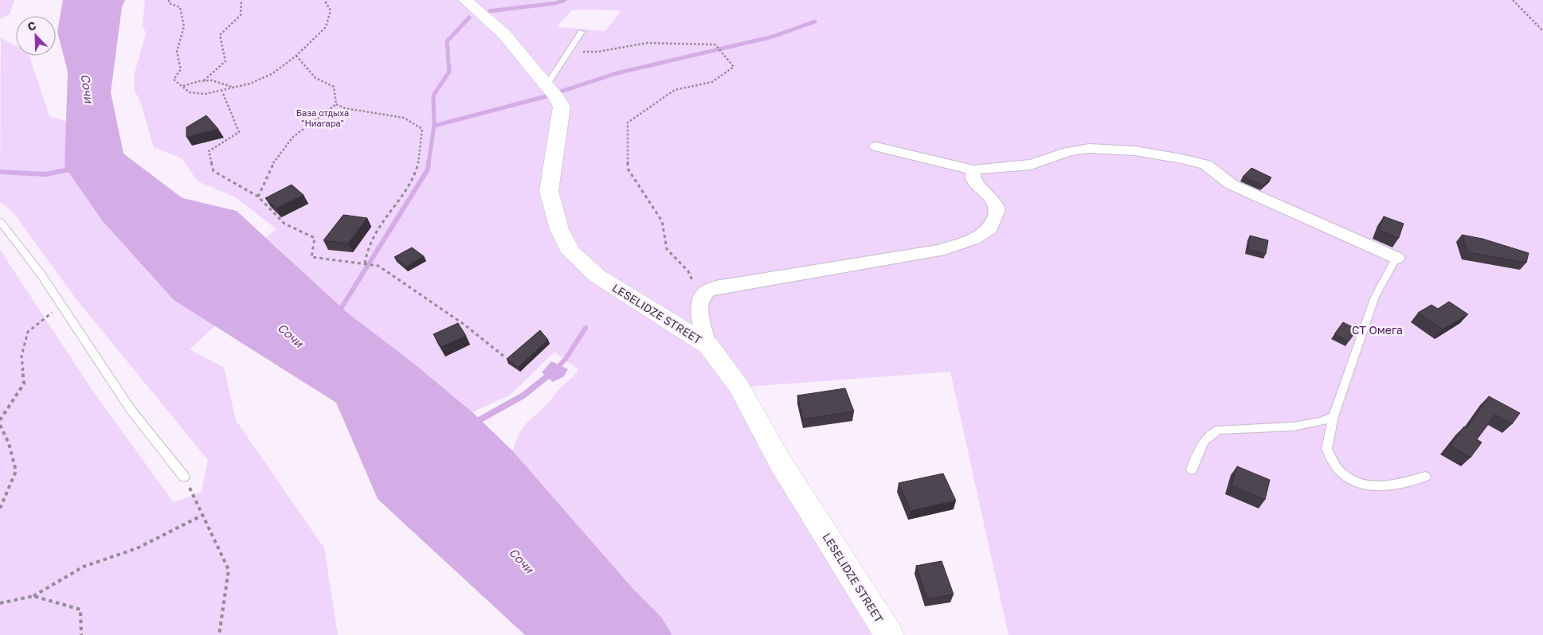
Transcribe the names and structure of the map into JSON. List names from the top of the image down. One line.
{"streets":{"street":["LESELIDZE STREET"]},"water":["Сочи"],"parks":["База отдыха \"Ниагара\"","СТ Омега"],"north":"top left"}
